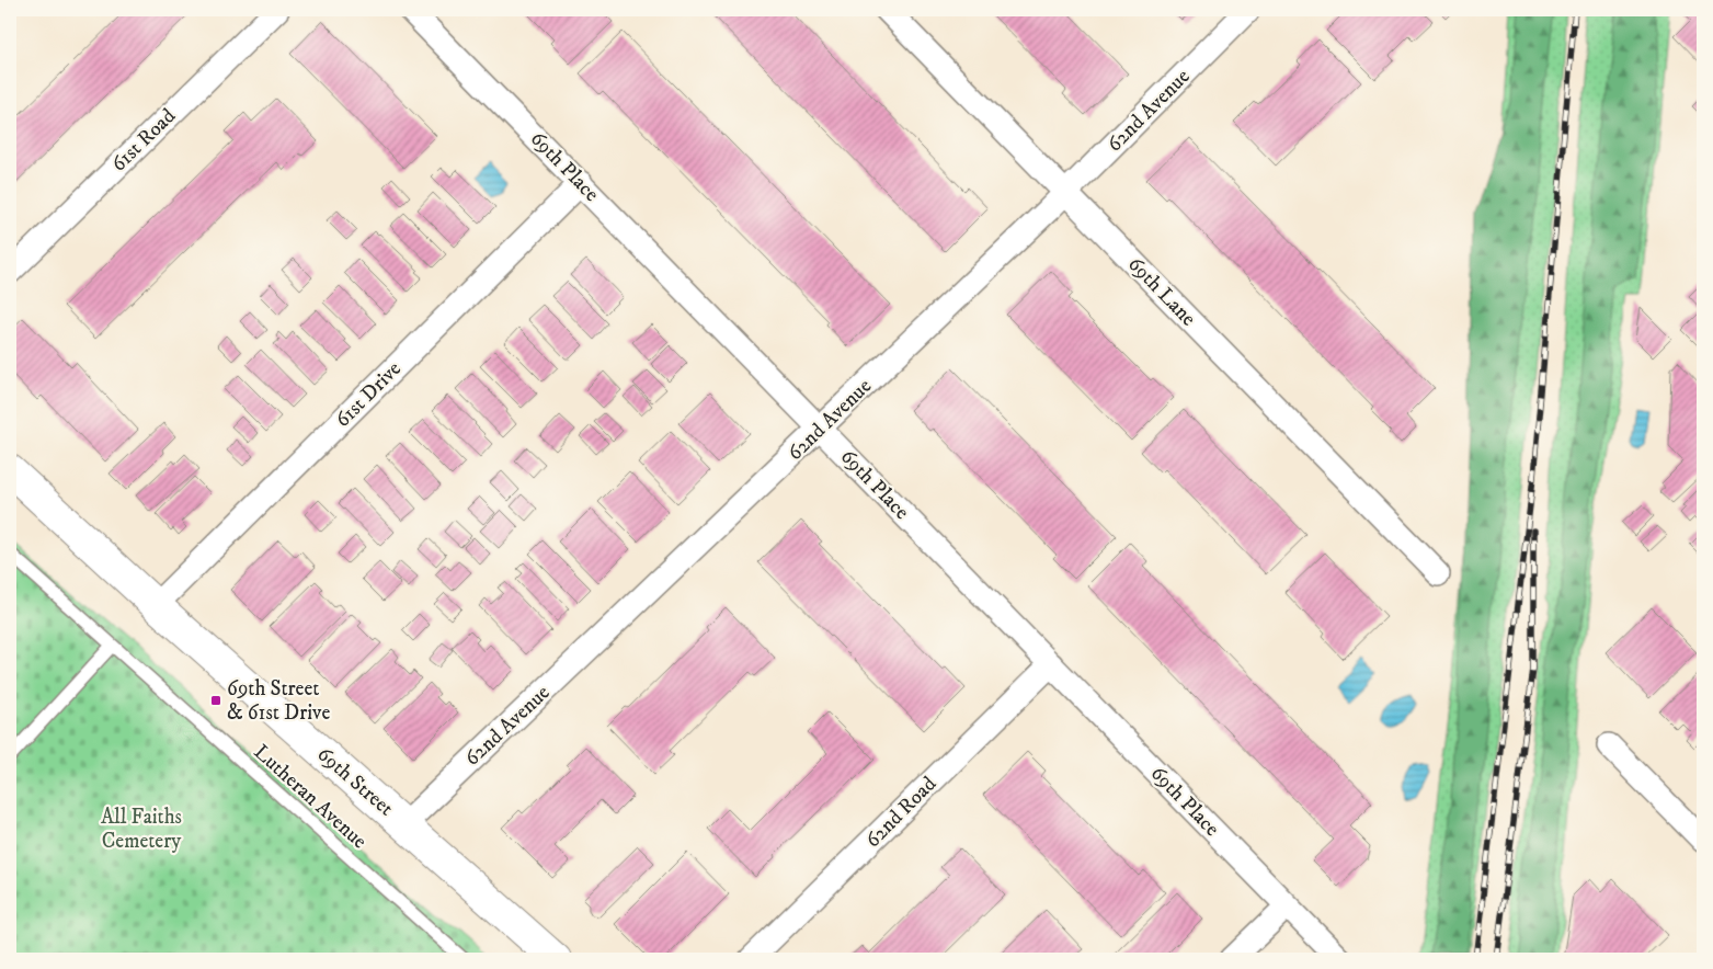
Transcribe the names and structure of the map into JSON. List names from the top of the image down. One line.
{"streets":{"main road":["69th Street"],"street":["62nd Avenue","61st Road","69th Place","69th Lane","61st Drive","62nd Road"],"lane":["Lutheran Avenue"]},"crossings":[["62nd Avenue","69th Place"],["62nd Avenue","69th Lane"],["62nd Avenue","69th Street"],["69th Place","61st Drive"],["69th Place","62nd Road"],["61st Drive","69th Street"]],"parks":["All Faiths Cemetery"],"places":{"transit":["69th Street & 61st Drive"]}}
